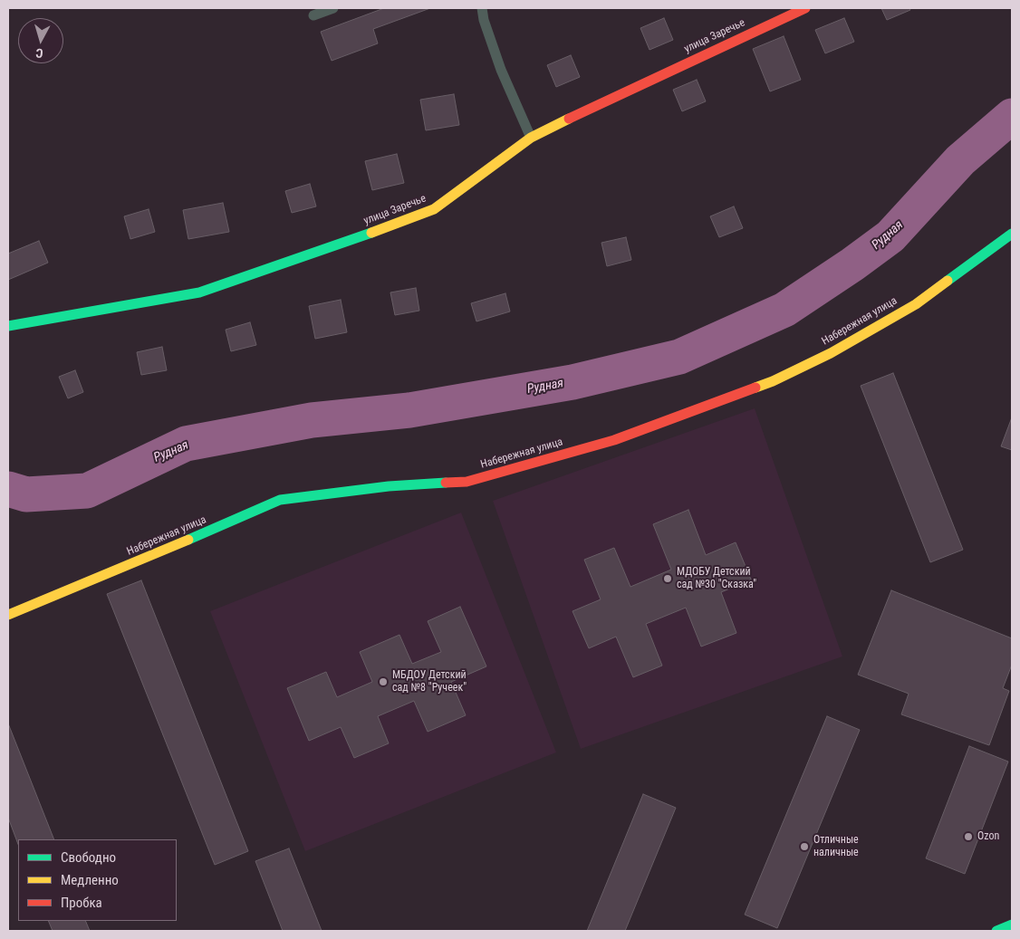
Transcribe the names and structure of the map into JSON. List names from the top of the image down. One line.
{"streets":{"main road":["улица Заречье","Набережная улица"]},"water":["Рудная"],"places":["МДОБУ Детский сад №30 \"Сказка\"","МБДОУ Детский сад №8 \"Ручеек\"","Ozon","Отличные наличные"],"legend":["Свободно","Медленно","Пробка"],"north":"bottom"}
